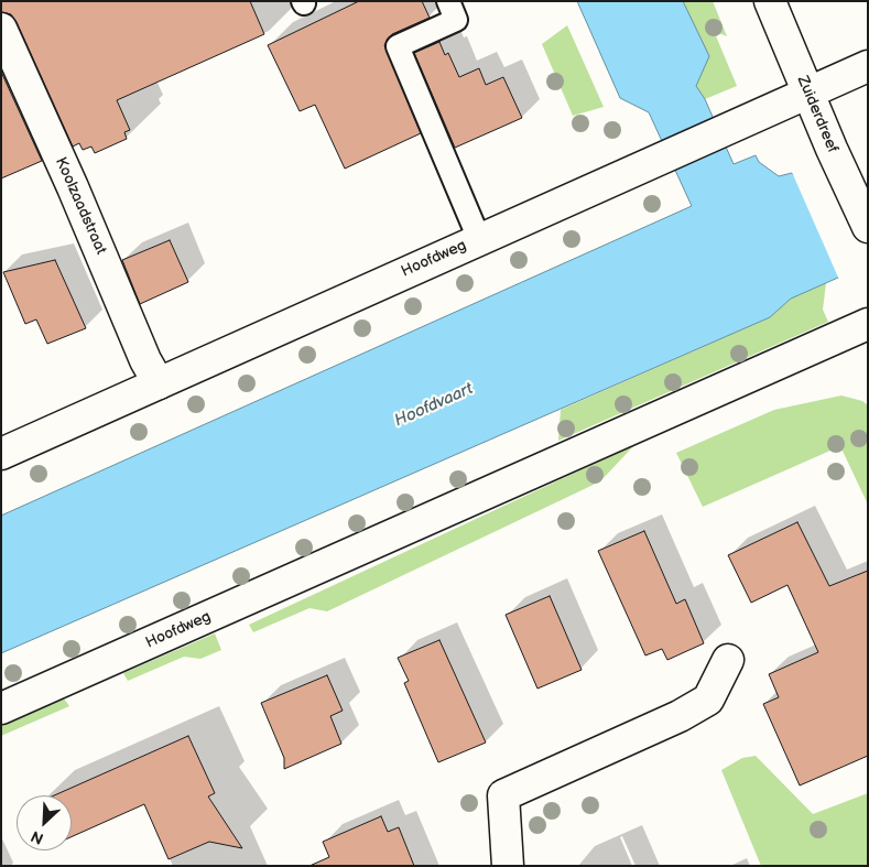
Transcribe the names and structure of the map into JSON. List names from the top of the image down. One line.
{"streets":{"street":["Zuiderdreef","Koolzaadstraat","Hoofdweg"]},"crossings":[["Zuiderdreef","Hoofdweg"],["Koolzaadstraat","Hoofdweg"]],"water":["Hoofdvaart"],"north":"bottom left"}
